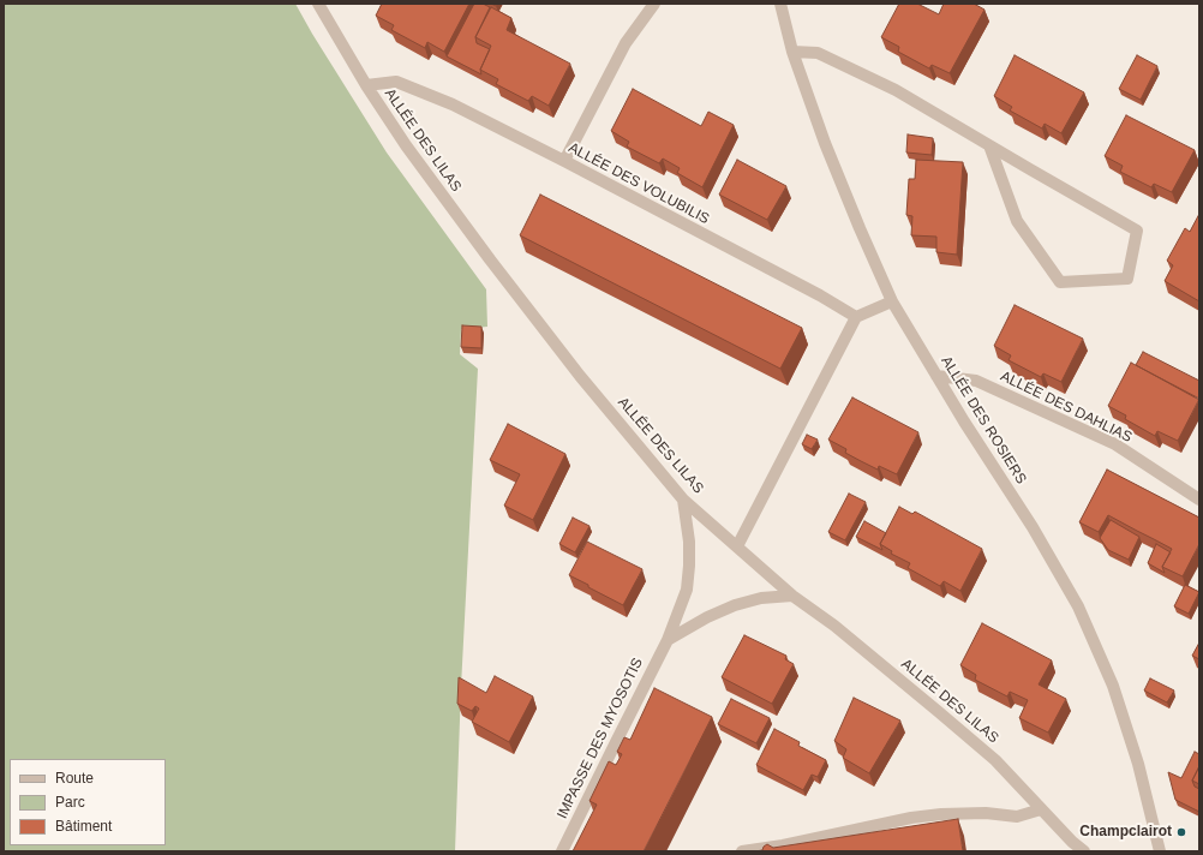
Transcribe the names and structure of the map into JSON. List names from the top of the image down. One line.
{"streets":{"street":["ALLÉE DES LILAS","ALLÉE DES VOLUBILIS","ALLÉE DES DAHLIAS","ALLÉE DES ROSIERS","IMPASSE DES MYOSOTIS"]},"crossings":[["ALLÉE DES LILAS","ALLÉE DES VOLUBILIS"],["ALLÉE DES LILAS","IMPASSE DES MYOSOTIS"],["ALLÉE DES DAHLIAS","ALLÉE DES ROSIERS"]],"places":["Champclairot"],"legend":["Route","Parc","Bâtiment"]}
